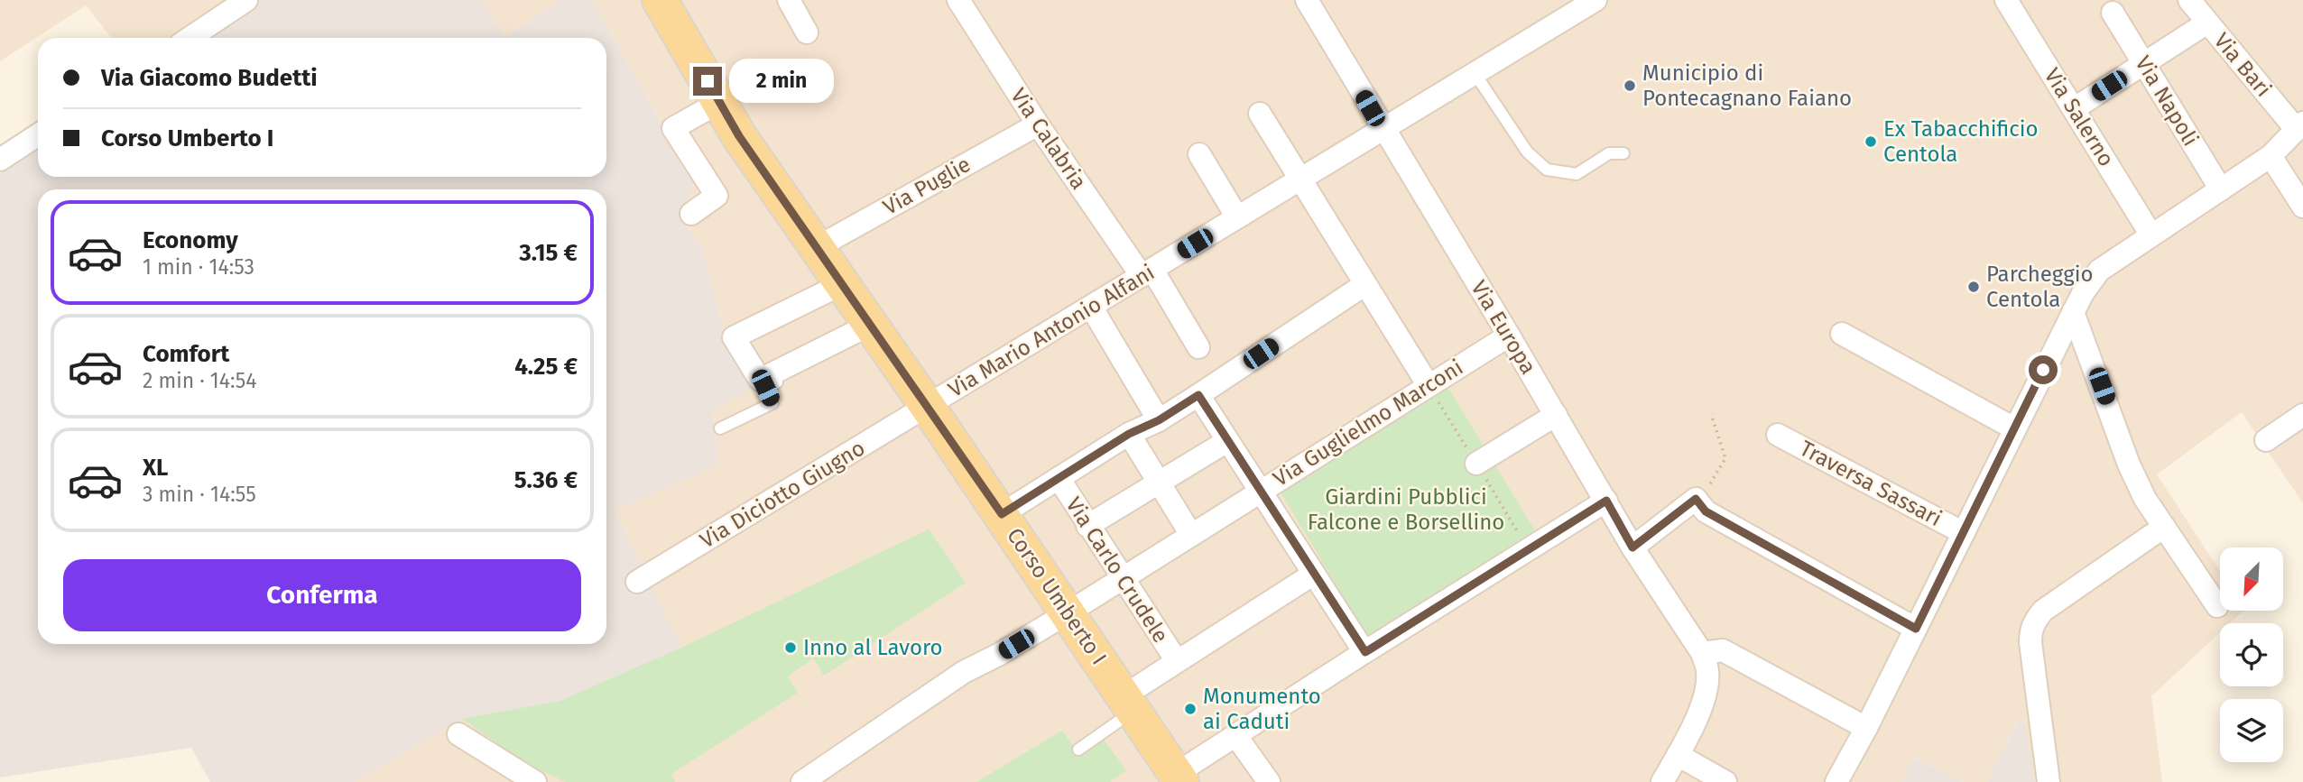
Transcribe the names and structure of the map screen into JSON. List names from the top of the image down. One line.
{"streets":{"main road":["Corso Umberto I"],"street":["Via Bari","Via Napoli","Via Salerno","Via Calabria","Via Puglie","Via Europa","Via Mario Antonio Alfani","Via Guglielmo Marconi","Traversa Sassari","Via Diciotto Giugno","Via Carlo Crudele"]},"crossings":[["Via Calabria","Via Puglie"],["Via Calabria","Via Mario Antonio Alfani"],["Via Puglie","Corso Umberto I"],["Via Europa","Via Mario Antonio Alfani"],["Via Europa","Via Guglielmo Marconi"],["Via Mario Antonio Alfani","Via Diciotto Giugno"],["Via Mario Antonio Alfani","Corso Umberto I"],["Via Guglielmo Marconi","Via Carlo Crudele"],["Via Guglielmo Marconi","Corso Umberto I"],["Via Diciotto Giugno","Corso Umberto I"]],"parks":["Giardini Pubblici Falcone e Borsellino"],"places":["Municipio di Pontecagnano Faiano","Ex Tabacchificio Centola","Parcheggio Centola","Inno al Lavoro","Monumento ai Caduti"],"north":"bottom left","page":{"banner":["Via Giacomo Budetti","Corso Umberto I"],"bubble":"2 min","list":[{"name":"Economy","note":"1 min · 14:53","value":"3.15 €"},{"name":"Comfort","note":"2 min · 14:54","value":"4.25 €"},{"name":"XL","note":"3 min · 14:55","value":"5.36 €"}],"buttons":"Conferma"}}
